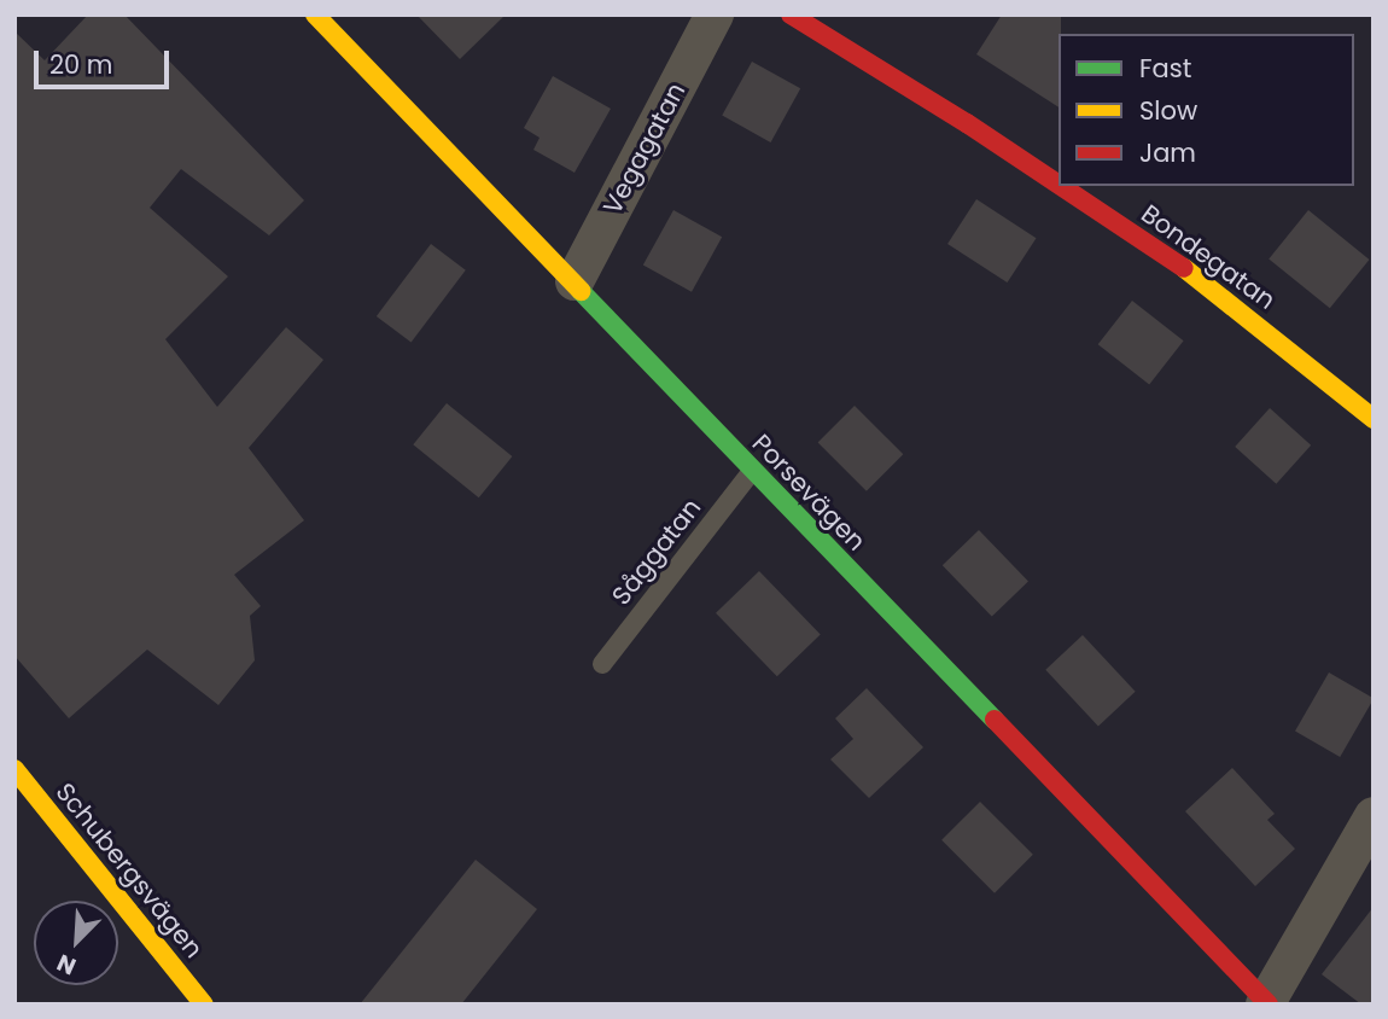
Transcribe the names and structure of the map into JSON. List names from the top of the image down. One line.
{"streets":{"street":["Vegagatan","Bondegatan","Porsevägen","Schubergsvägen"],"lane":["Såggatan"]},"crossings":[["Vegagatan","Porsevägen"],["Porsevägen","Såggatan"]],"legend":["Fast","Slow","Jam"],"scale_bar":"20 m","north":"bottom left"}
